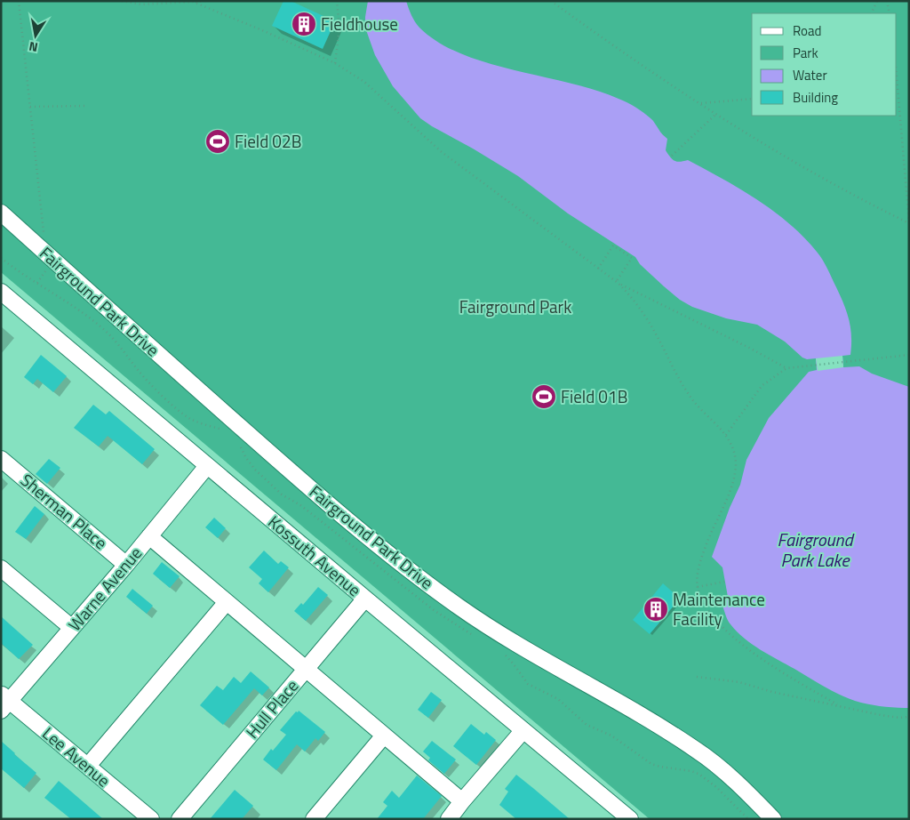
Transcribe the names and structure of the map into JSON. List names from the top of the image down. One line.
{"streets":{"street":["Fairground Park Drive","Sherman Place","Kossuth Avenue","Warne Avenue","Hull Place","Lee Avenue"]},"crossings":[["Sherman Place","Warne Avenue"],["Kossuth Avenue","Warne Avenue"],["Kossuth Avenue","Hull Place"],["Warne Avenue","Lee Avenue"]],"water":["Fairground Park Lake"],"parks":["Fairground Park"],"places":{"building":["Fieldhouse","Maintenance Facility"],"sports":["Field 02B","Field 01B"]},"legend":["Road","Park","Water","Building"],"north":"bottom"}
